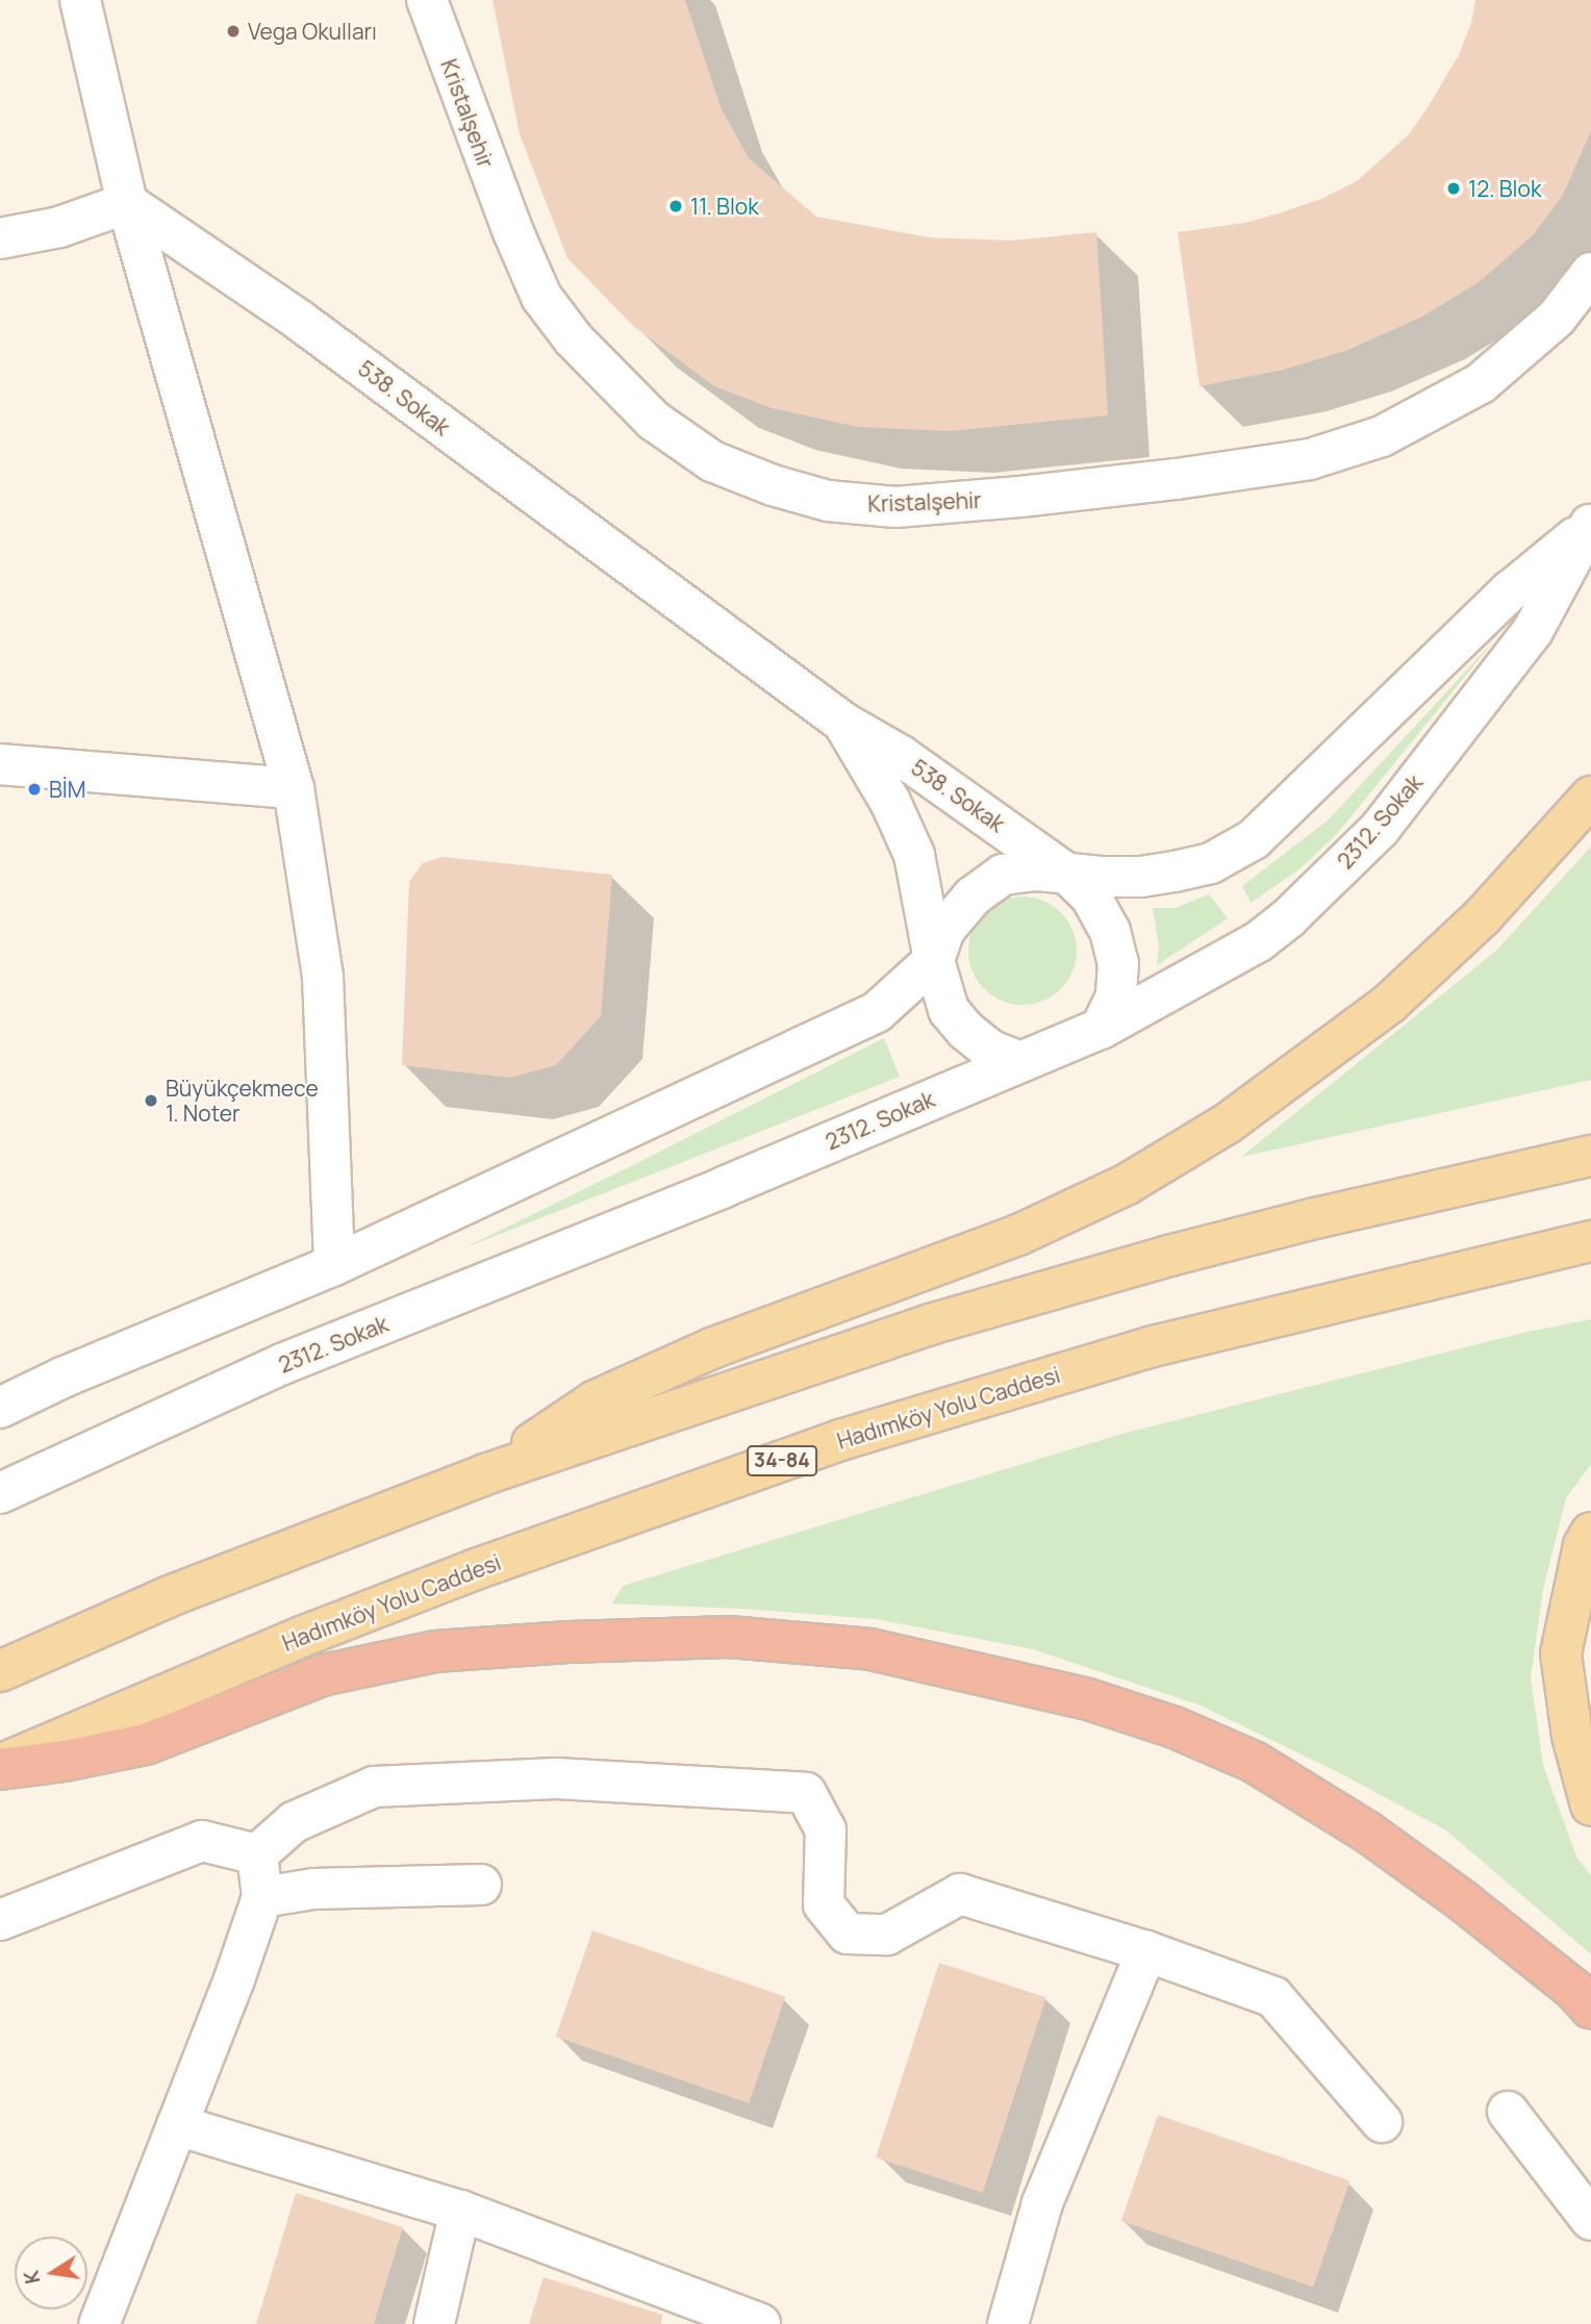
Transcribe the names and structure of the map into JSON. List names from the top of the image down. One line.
{"streets":{"main road":["Hadımköy Yolu Caddesi","34-84"],"street":["Kristalşehir","538. Sokak","2312. Sokak"]},"crossings":[["538. Sokak","2312. Sokak"]],"places":["Vega Okulları","12. Blok","11. Blok","BİM","Büyükçekmece 1. Noter"],"north":"left"}
